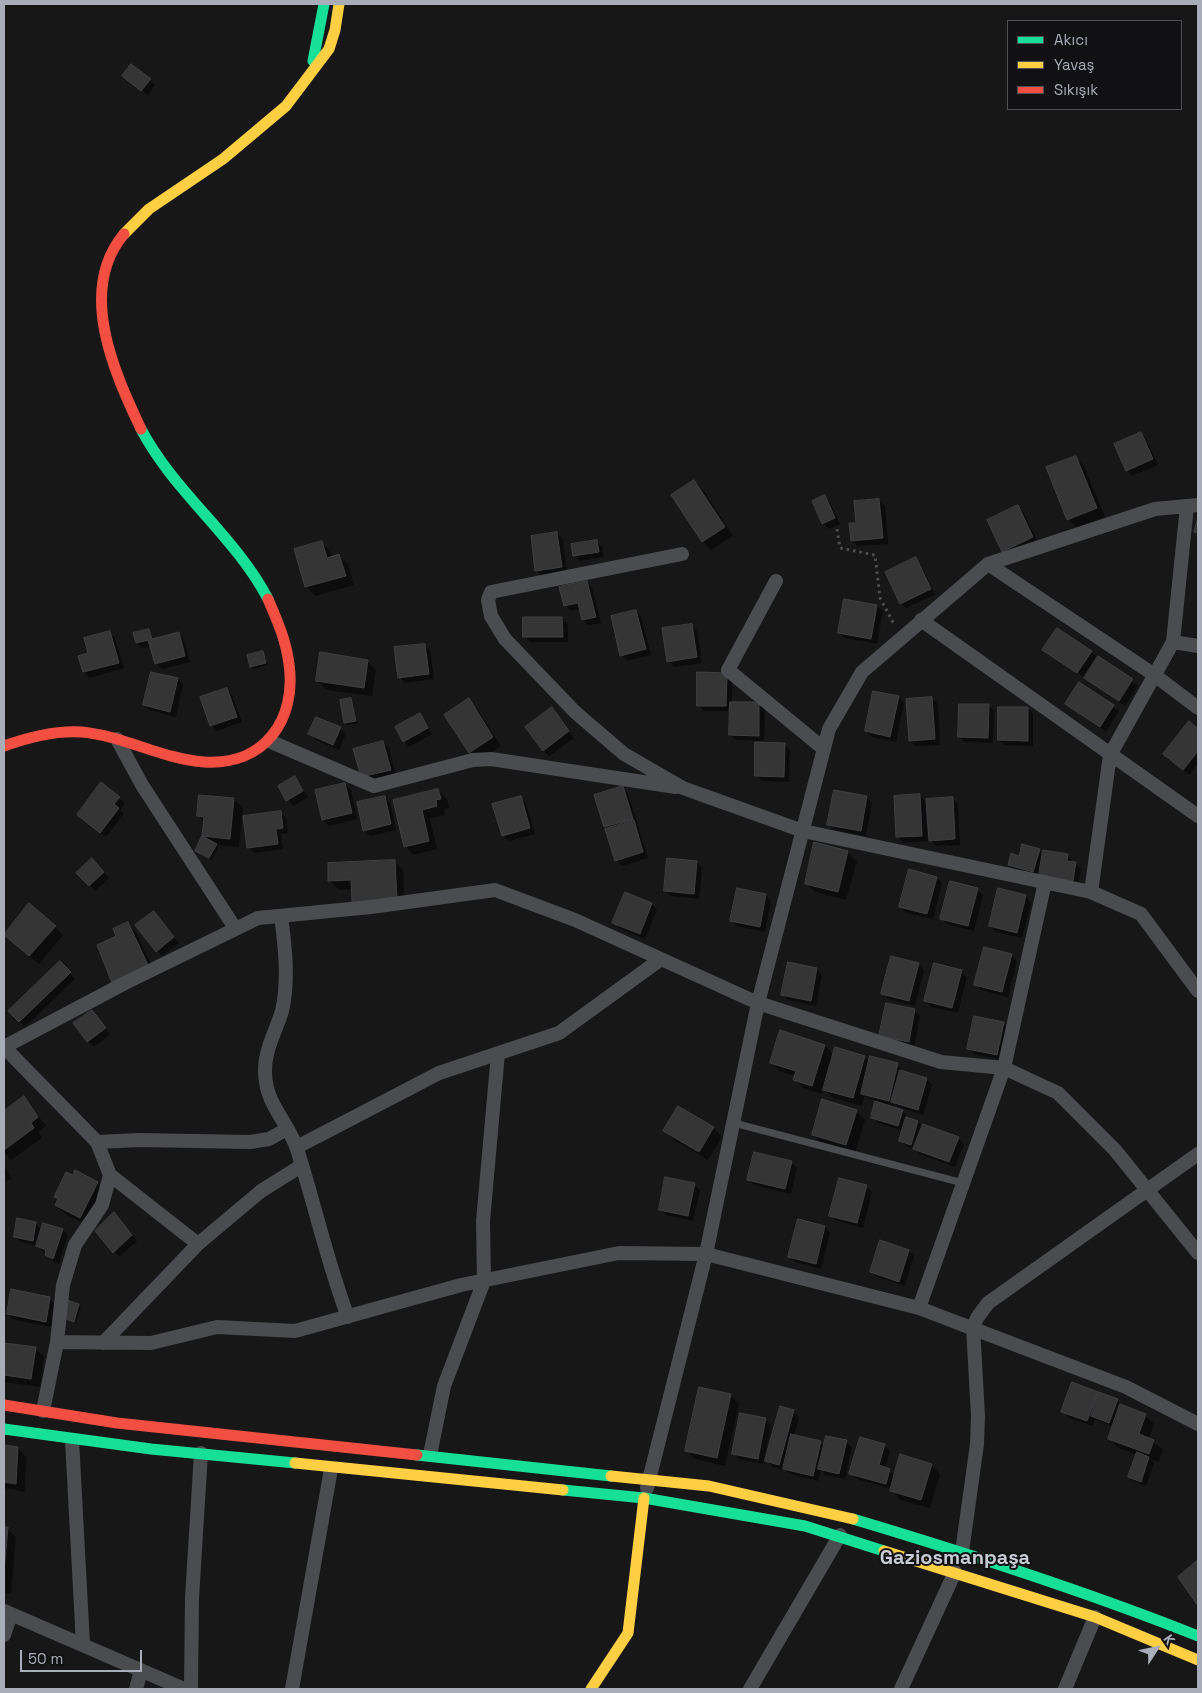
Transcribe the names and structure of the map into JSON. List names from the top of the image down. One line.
{"districts":["Gaziosmanpaşa"],"legend":["Akıcı","Yavaş","Sıkışık"],"scale_bar":"50 m","north":"top right"}
